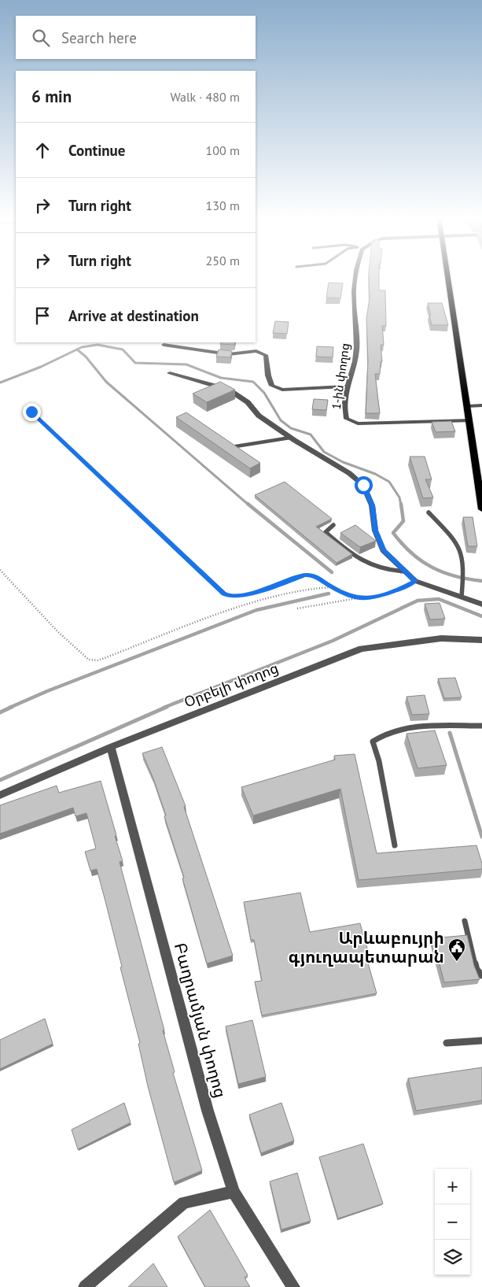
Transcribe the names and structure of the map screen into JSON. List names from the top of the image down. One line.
{"streets":{"street":["1-ին փողոց","Օրբելի փողոց","Բաղրամյան փողոց"]},"crossings":[["Օրբելի փողոց","Բաղրամյան փողոց"]],"places":{"public building":["Արևաբույրի գյուղապետարան"]},"page":{"search":"Search here","heading":["6 min","Walk · 480 m"],"list":[["Continue","100 m"],["Turn right","130 m"],["Turn right","250 m"],"Arrive at destination"],"map_buttons":["+","−"]}}
